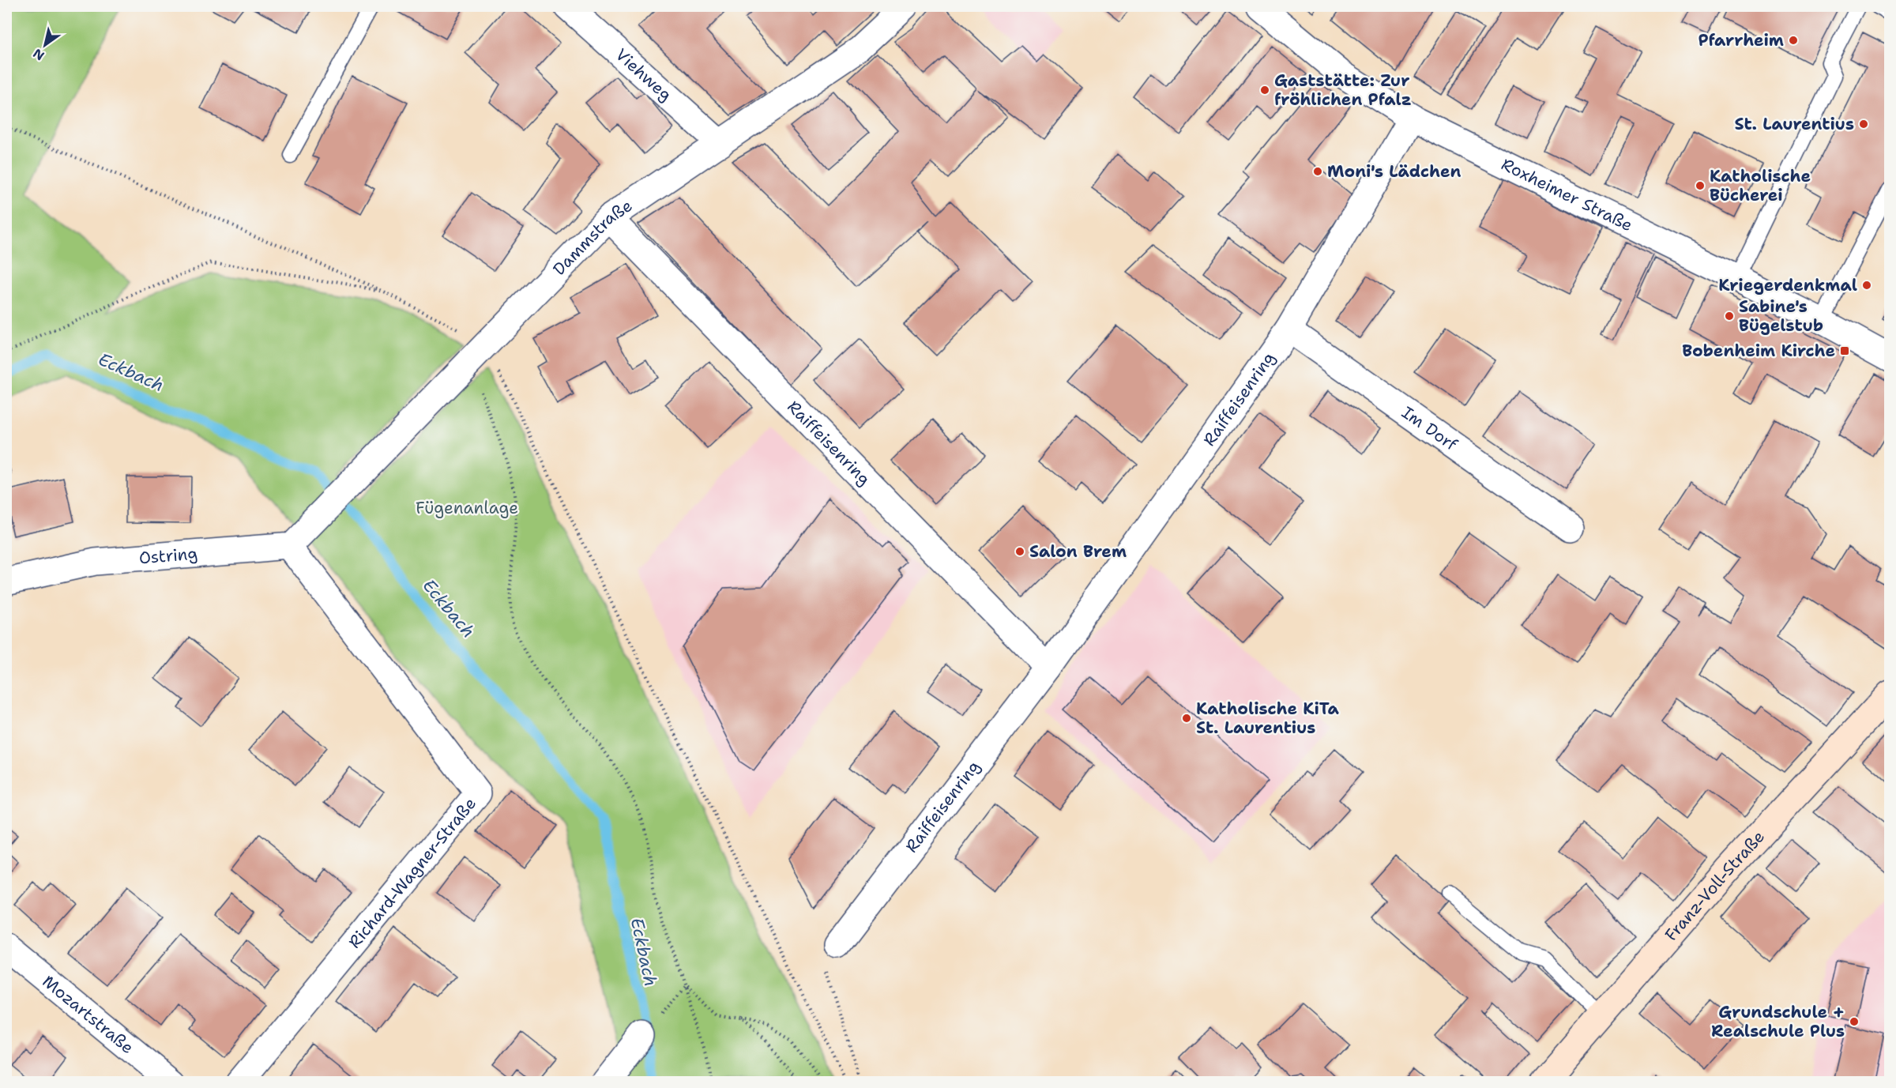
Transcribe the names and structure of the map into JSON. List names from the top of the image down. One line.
{"streets":{"main road":["Franz-Voll-Straße"],"street":["Viehweg","Roxheimer Straße","Dammstraße","Raiffeisenring","Im Dorf","Ostring","Richard-Wagner-Straße","Mozartstraße"]},"crossings":[["Viehweg","Dammstraße"],["Roxheimer Straße","Raiffeisenring"],["Dammstraße","Raiffeisenring"],["Dammstraße","Ostring"],["Dammstraße","Richard-Wagner-Straße"],["Raiffeisenring","Im Dorf"],["Ostring","Richard-Wagner-Straße"]],"water":["Eckbach"],"parks":["Fügenanlage"],"places":{"other":["Pfarrheim","Gaststätte: Zur fröhlichen Pfalz","St. Laurentius","Moni's Lädchen","Katholische Bücherei","Kriegerdenkmal","Sabine's Bügelstub","Salon Brem","Katholische KiTa St. Laurentius","Grundschule + Realschule Plus"],"transit":["Bobenheim Kirche"]},"north":"bottom left"}
